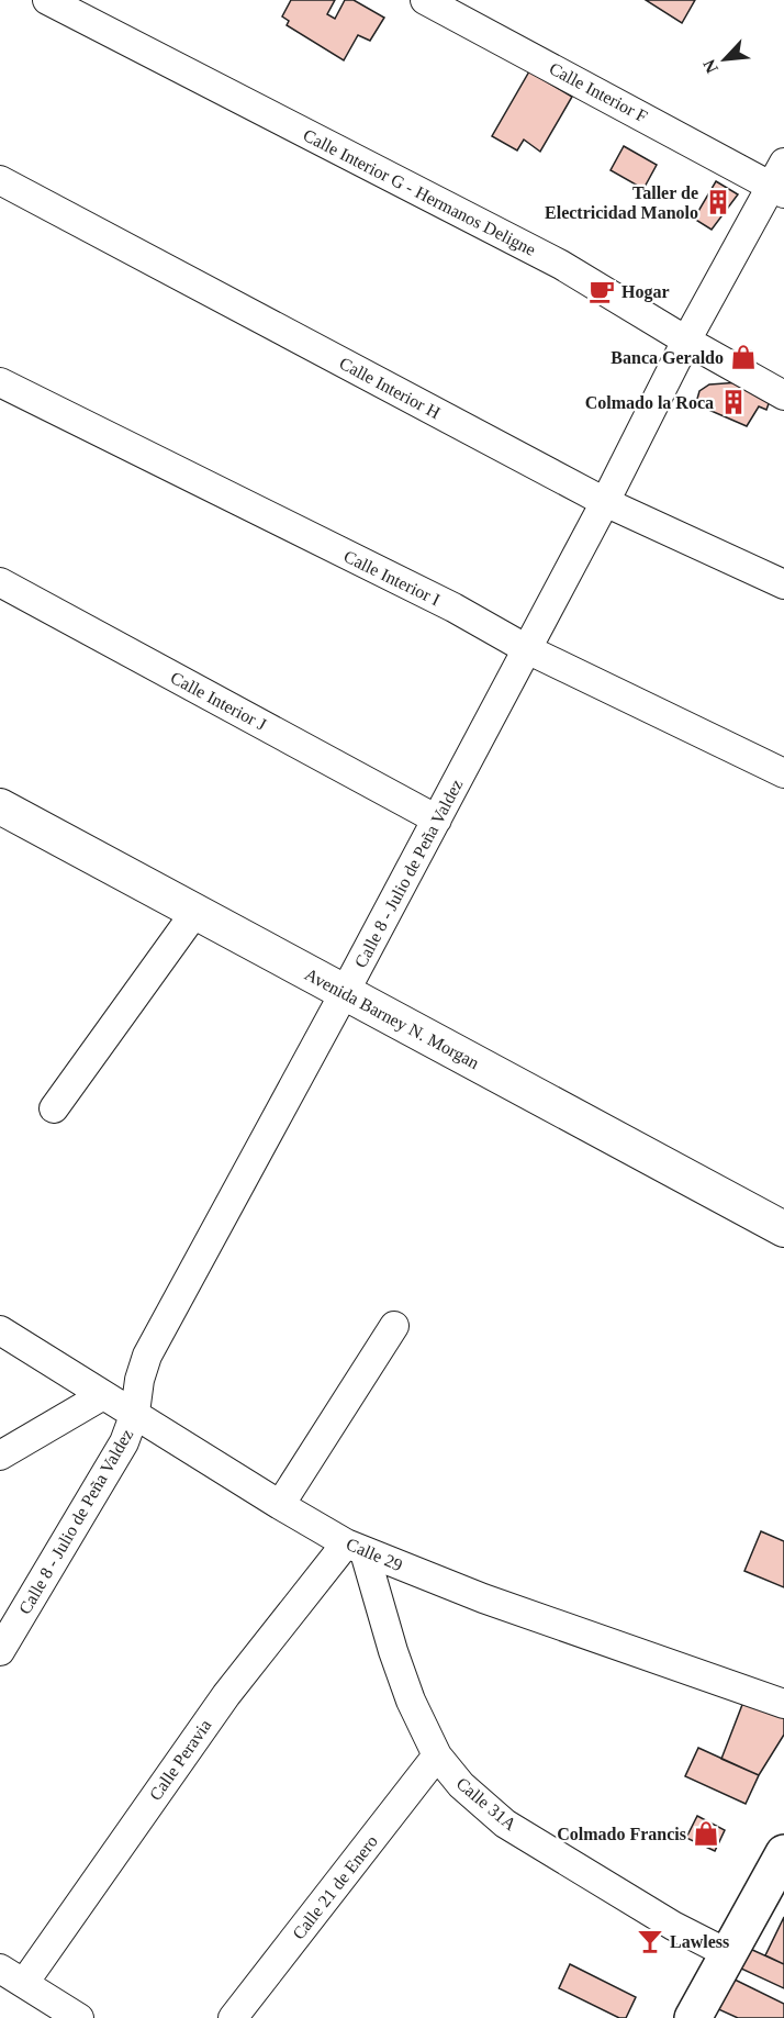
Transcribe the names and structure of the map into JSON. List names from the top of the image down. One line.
{"streets":{"street":["Calle Interior F","Calle Interior G - Hermanos Deligne","Calle Interior H","Calle Interior I","Calle Interior J","Calle 8 - Julio de Peña Valdez","Avenida Barney N. Morgan","Calle 29","Calle Peravia","Calle 31A","Calle 21 de Enero"]},"crossings":[["Calle Interior F","Calle 8 - Julio de Peña Valdez"],["Calle Interior G - Hermanos Deligne","Calle 8 - Julio de Peña Valdez"],["Calle Interior H","Calle 8 - Julio de Peña Valdez"],["Calle Interior I","Calle 8 - Julio de Peña Valdez"],["Calle Interior J","Calle 8 - Julio de Peña Valdez"],["Calle 8 - Julio de Peña Valdez","Avenida Barney N. Morgan"],["Calle 8 - Julio de Peña Valdez","Calle 29"],["Calle 29","Calle Peravia"],["Calle 29","Calle 31A"],["Calle Peravia","Calle 31A"],["Calle 31A","Calle 21 de Enero"]],"places":{"building":["Taller de Electricidad Manolo","Colmado la Roca"],"cafe":["Hogar"],"shop":["Banca Geraldo","Colmado Francis"],"bar":["Lawless"]},"north":"bottom left"}
